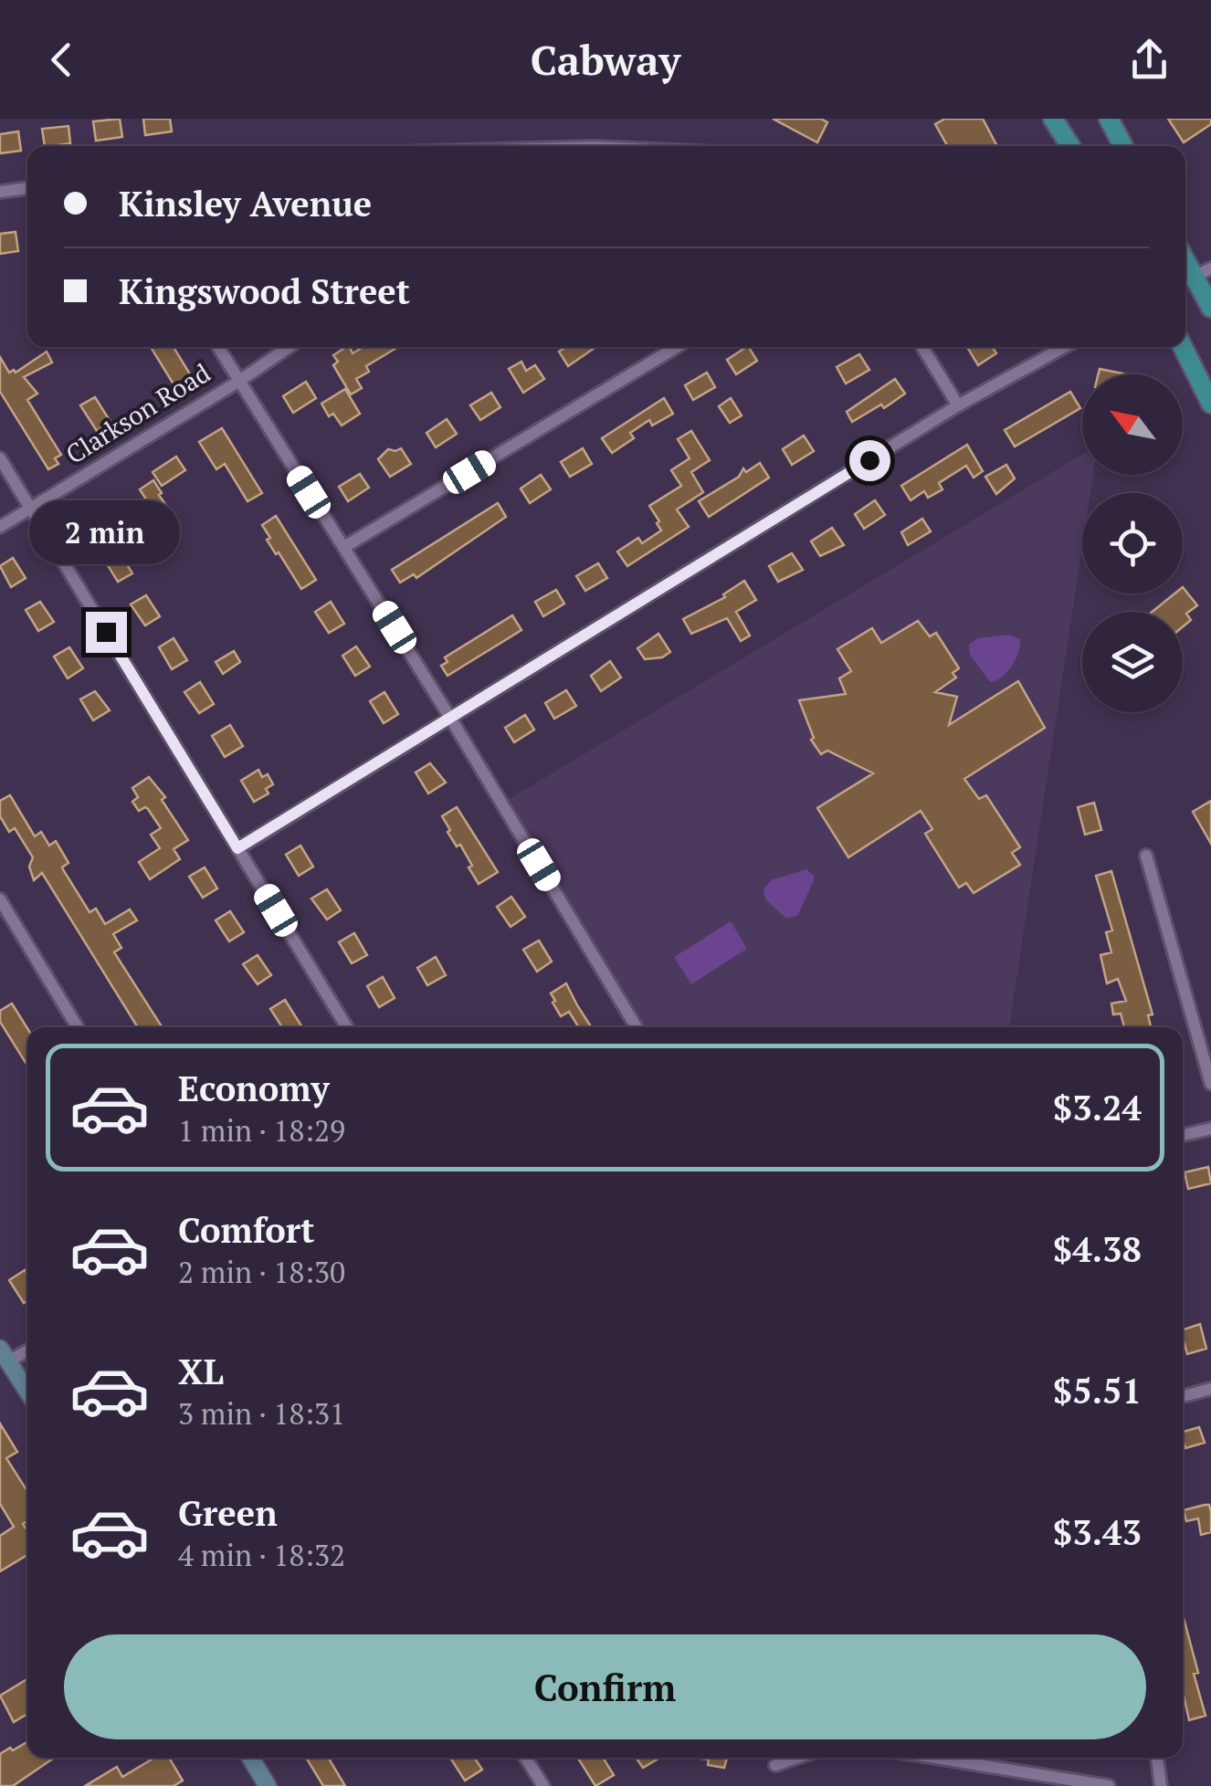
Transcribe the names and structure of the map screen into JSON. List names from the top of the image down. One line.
{"streets":{"street":["Clarkson Road"]},"north":"top left","page":{"header":"Cabway","banner":["Kinsley Avenue","Kingswood Street"],"bubble":"2 min","list":[{"name":"Economy","note":"1 min · 18:29","value":"$3.24"},{"name":"Comfort","note":"2 min · 18:30","value":"$4.38"},{"name":"XL","note":"3 min · 18:31","value":"$5.51"},{"name":"Green","note":"4 min · 18:32","value":"$3.43"}],"buttons":"Confirm"}}
